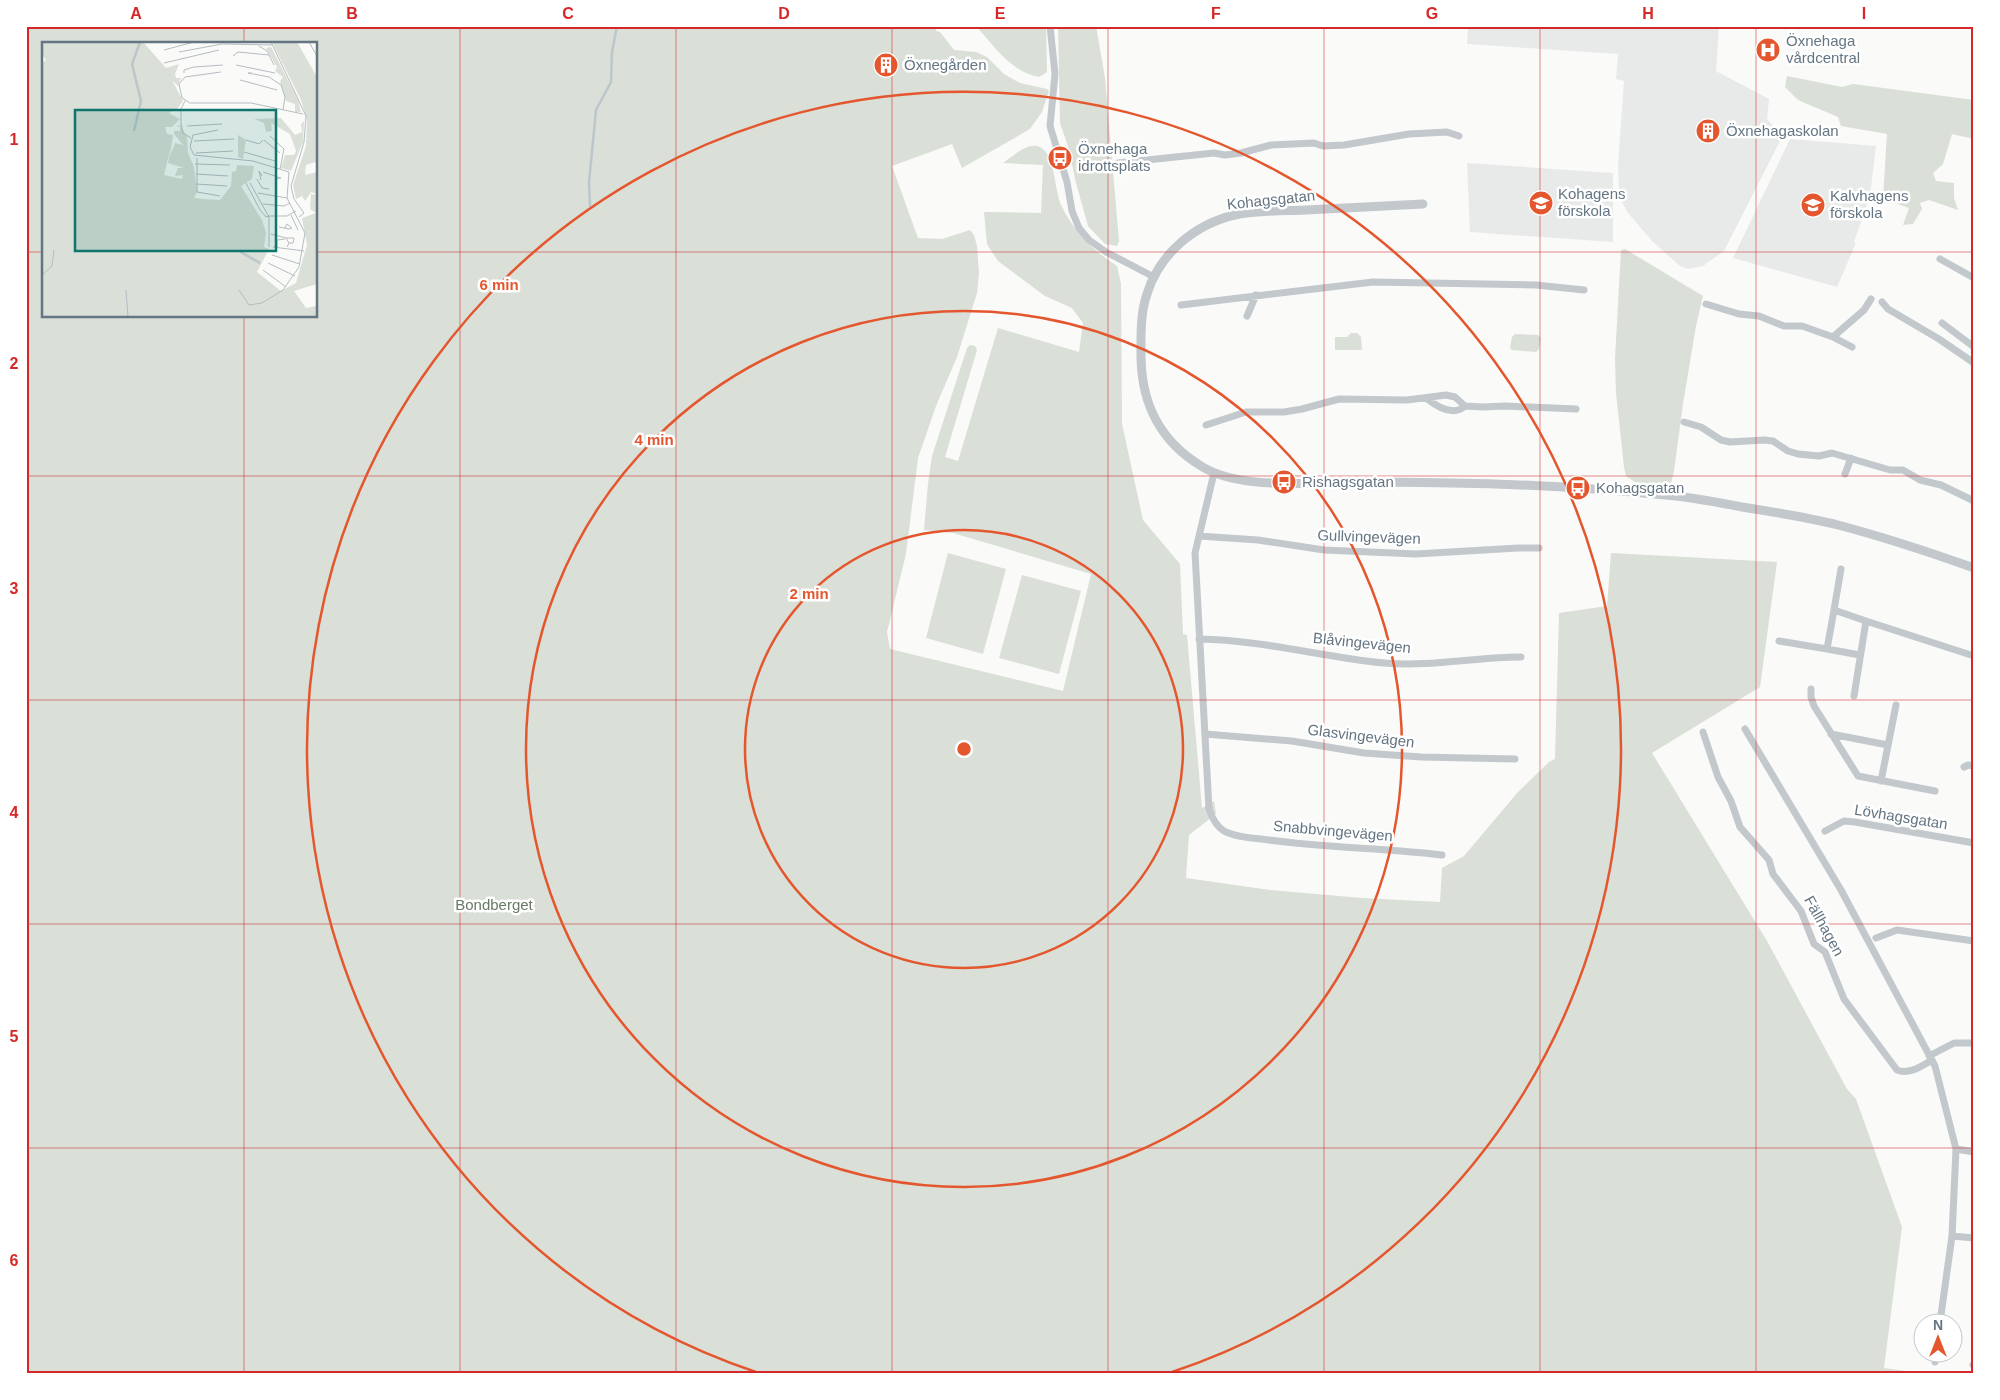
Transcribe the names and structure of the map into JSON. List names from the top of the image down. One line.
{"streets":{"street":["Kohagsgatan","Gullvingevägen","Blåvingevägen","Glasvingevägen","Lövhagsgatan","Snabbvingevägen","Fällhagen"]},"crossings":[["Glasvingevägen","Snabbvingevägen"]],"parks":["Bondberget"],"places":{"hospital":["Öxnehaga vårdcentral"],"building":["Öxnegården","Öxnehagaskolan"],"bus stop":["Öxnehaga idrottsplats","Rishagsgatan","Kohagsgatan"],"school or university":["Kohagens förskola","Kalvhagens förskola"]},"north":"top","grid":{"columns":["A","B","C","D","E","F","G","H","I"],"rows":["1","2","3","4","5","6"]},"rings":["6 min","4 min","2 min"]}
